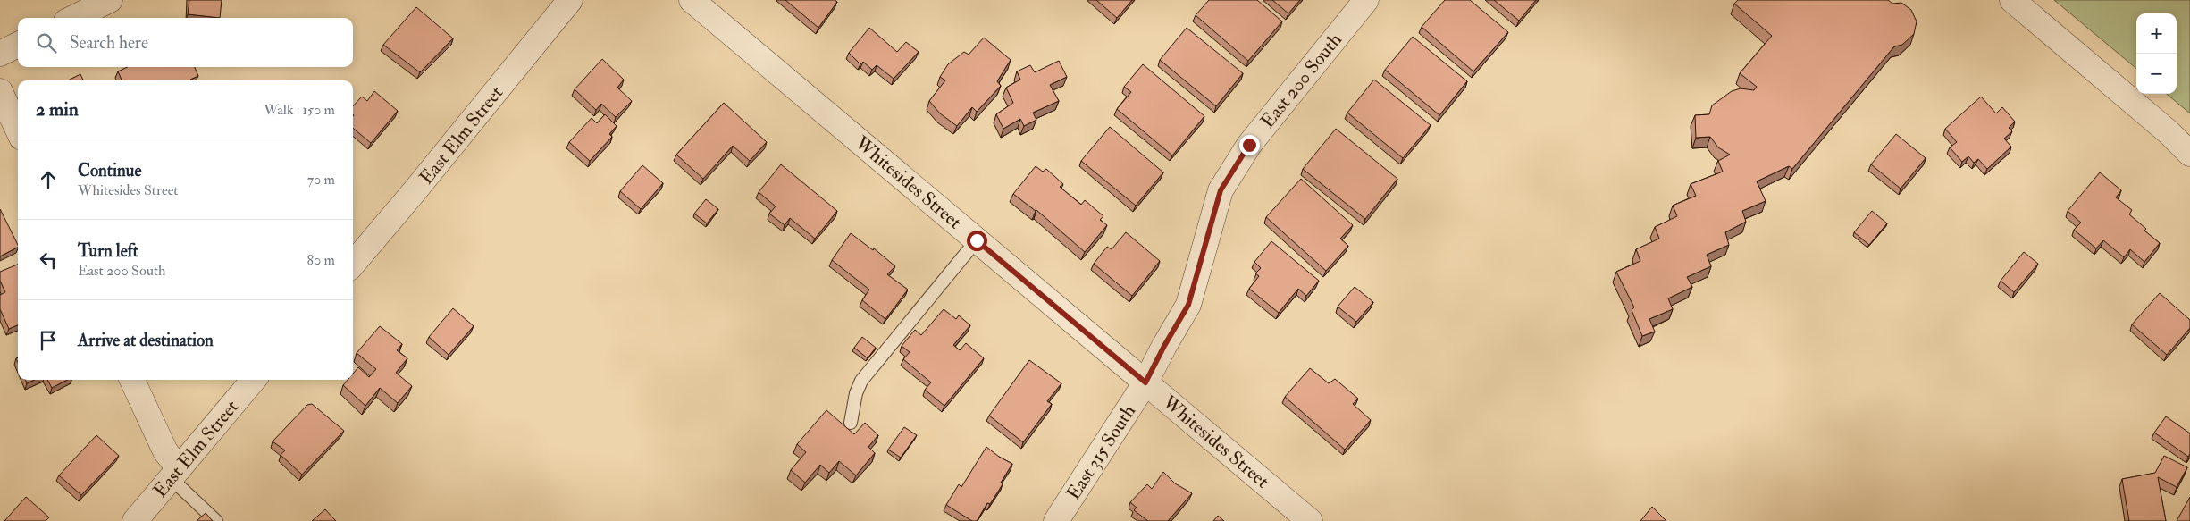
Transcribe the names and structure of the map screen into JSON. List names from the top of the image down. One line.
{"streets":{"street":["East 200 South","East Elm Street","Whitesides Street","East 315 South"]},"crossings":[["East 200 South","Whitesides Street"],["East 200 South","East 315 South"],["Whitesides Street","East 315 South"]],"page":{"map_buttons":["+","−"],"search":"Search here","heading":["2 min","Walk · 150 m"],"list":[["Continue","Whitesides Street","70 m"],["Turn left","East 200 South","80 m"],"Arrive at destination"]}}
